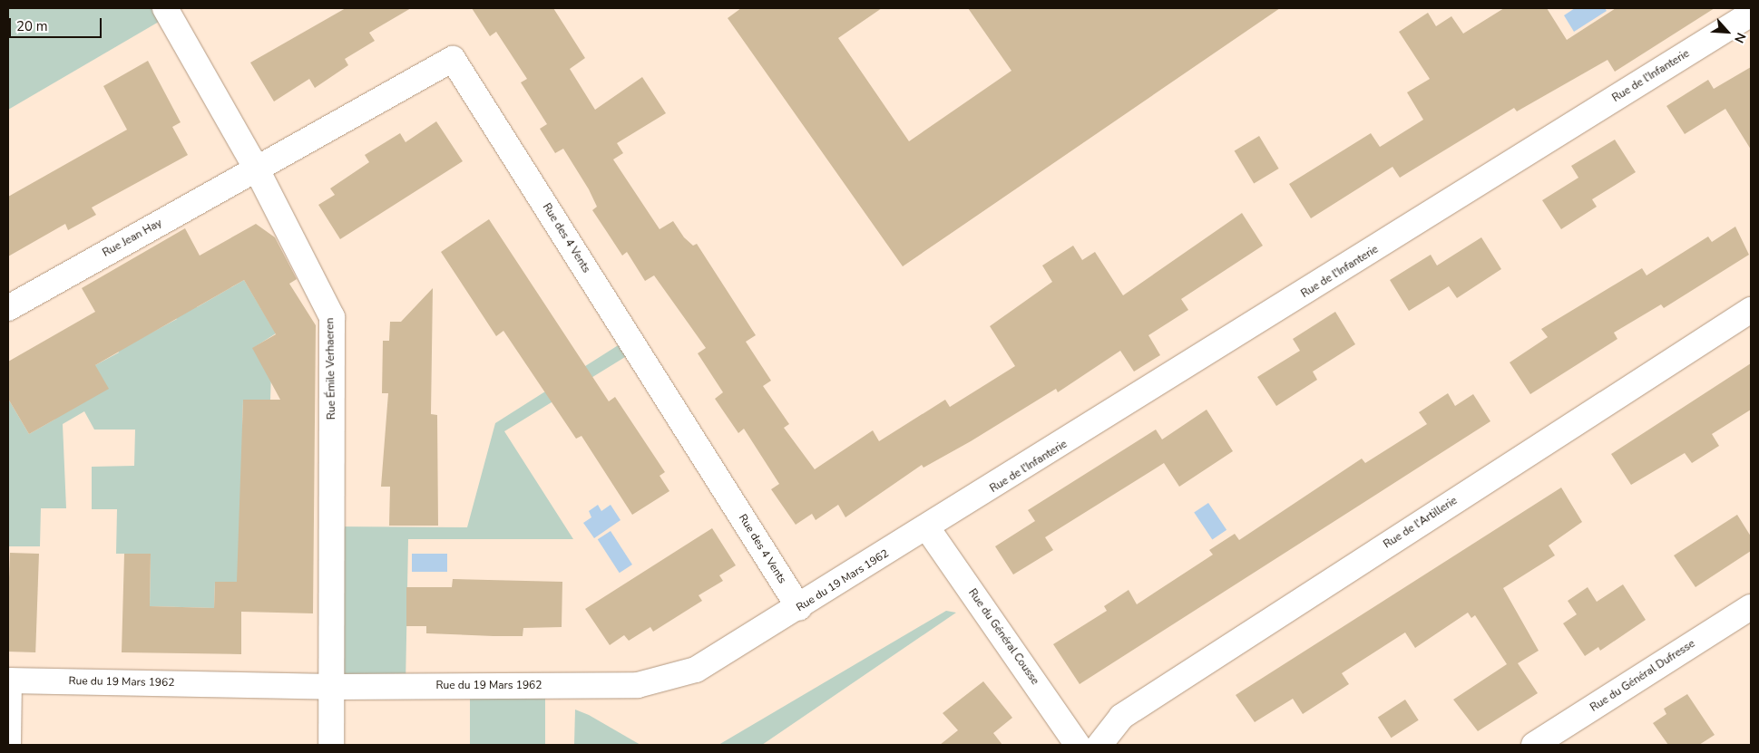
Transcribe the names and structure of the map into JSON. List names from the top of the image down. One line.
{"streets":{"street":["Rue de l'Infanterie","Rue Jean Hay","Rue des 4 Vents","Rue Émile Verhaeren","Rue de l'Artillerie","Rue du 19 Mars 1962","Rue du Général Cousse","Rue du Général Dufresse"]},"crossings":[["Rue de l'Infanterie","Rue du 19 Mars 1962"],["Rue de l'Infanterie","Rue du Général Cousse"],["Rue Jean Hay","Rue des 4 Vents"],["Rue Jean Hay","Rue Émile Verhaeren"],["Rue des 4 Vents","Rue Émile Verhaeren"],["Rue des 4 Vents","Rue du 19 Mars 1962"],["Rue Émile Verhaeren","Rue du 19 Mars 1962"],["Rue du 19 Mars 1962","Rue du Général Cousse"]],"scale_bar":"20 m","north":"bottom right"}
